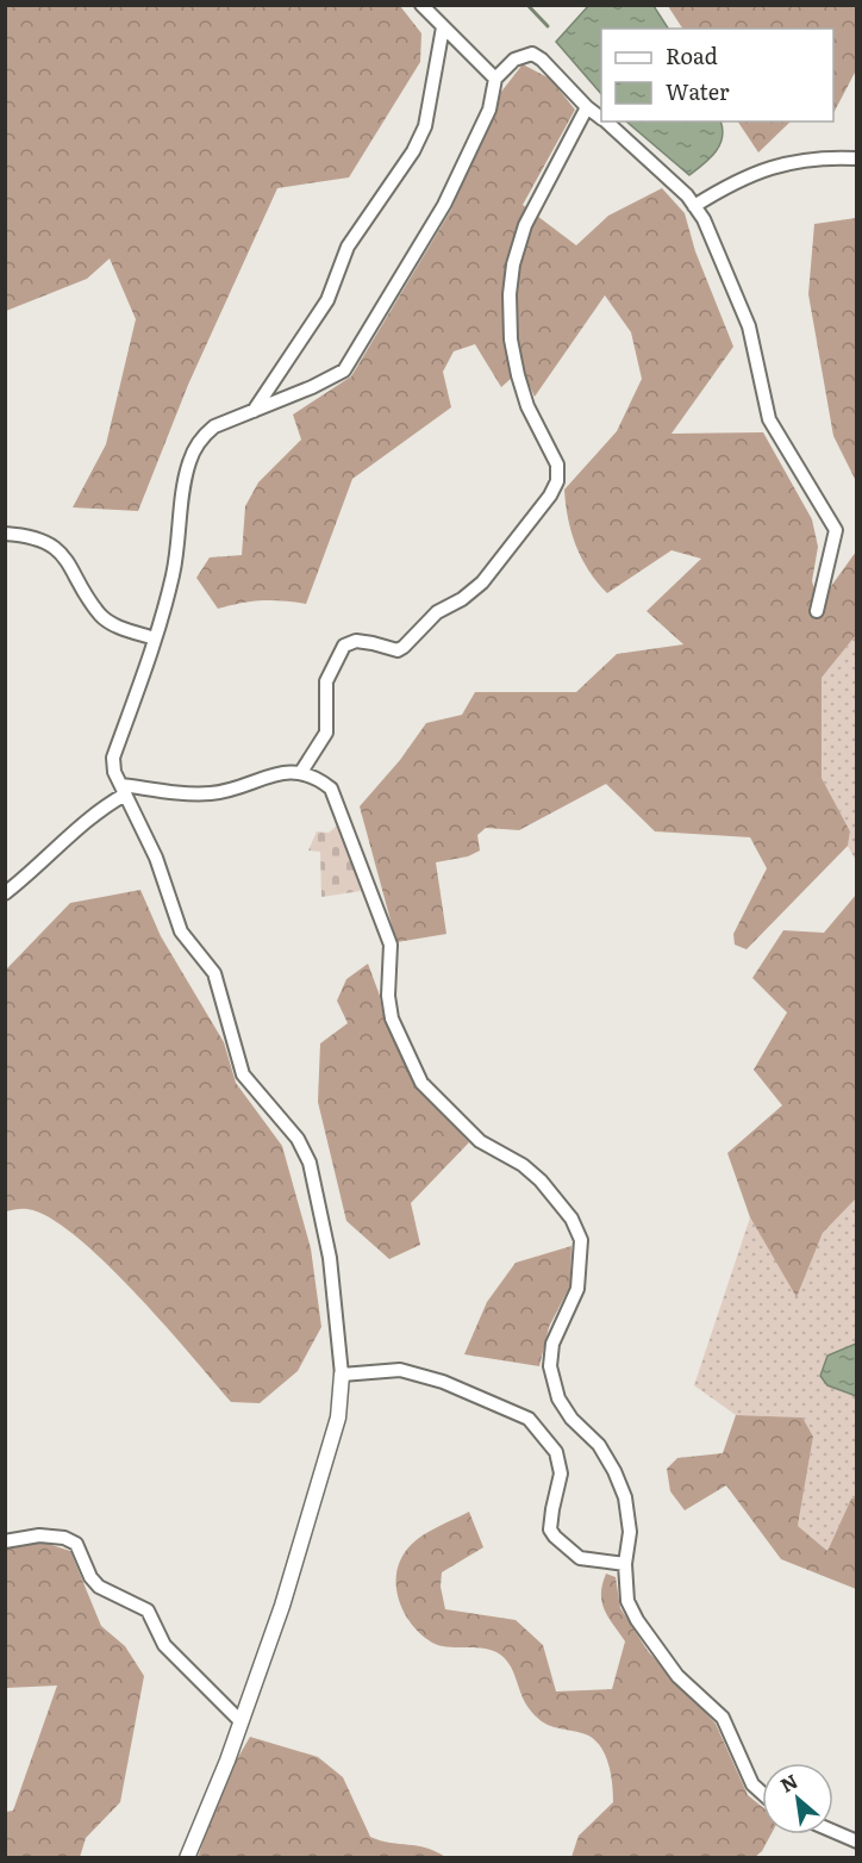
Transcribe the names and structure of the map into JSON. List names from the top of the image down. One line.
{"legend":["Road","Water"],"north":"top left"}
